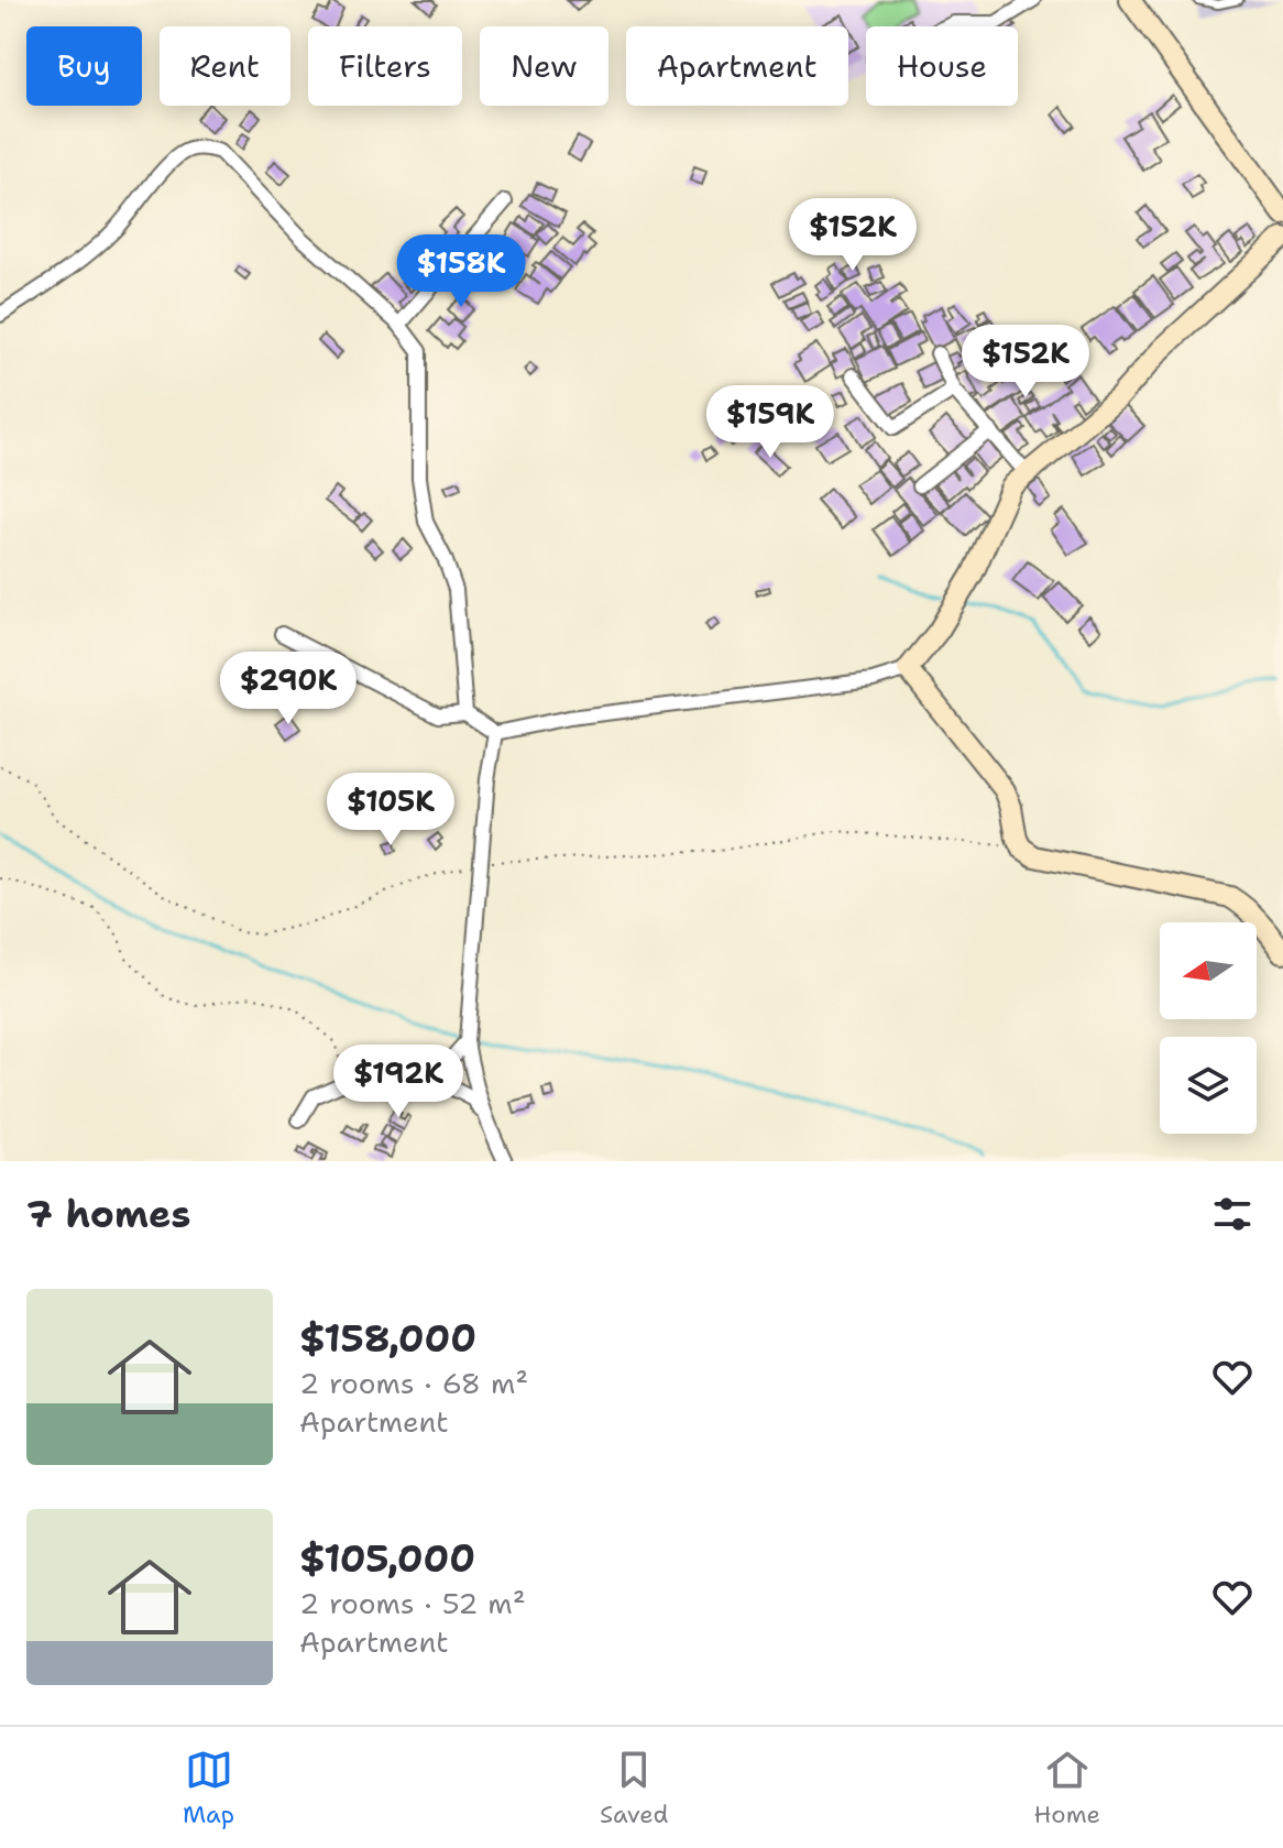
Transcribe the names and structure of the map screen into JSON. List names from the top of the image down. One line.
{"north":"left","page":{"chip":["Buy","Rent","Filters","New","Apartment","House"],"price":["$152K","$158K","$152K","$159K","$290K","$105K","$192K"],"heading":"7 homes","list":[{"name":"$158,000","note":"2 rooms · 68 m² · Apartment"},{"name":"$105,000","note":"2 rooms · 52 m² · Apartment"}],"tabs":["Map","Saved","Home"]}}
